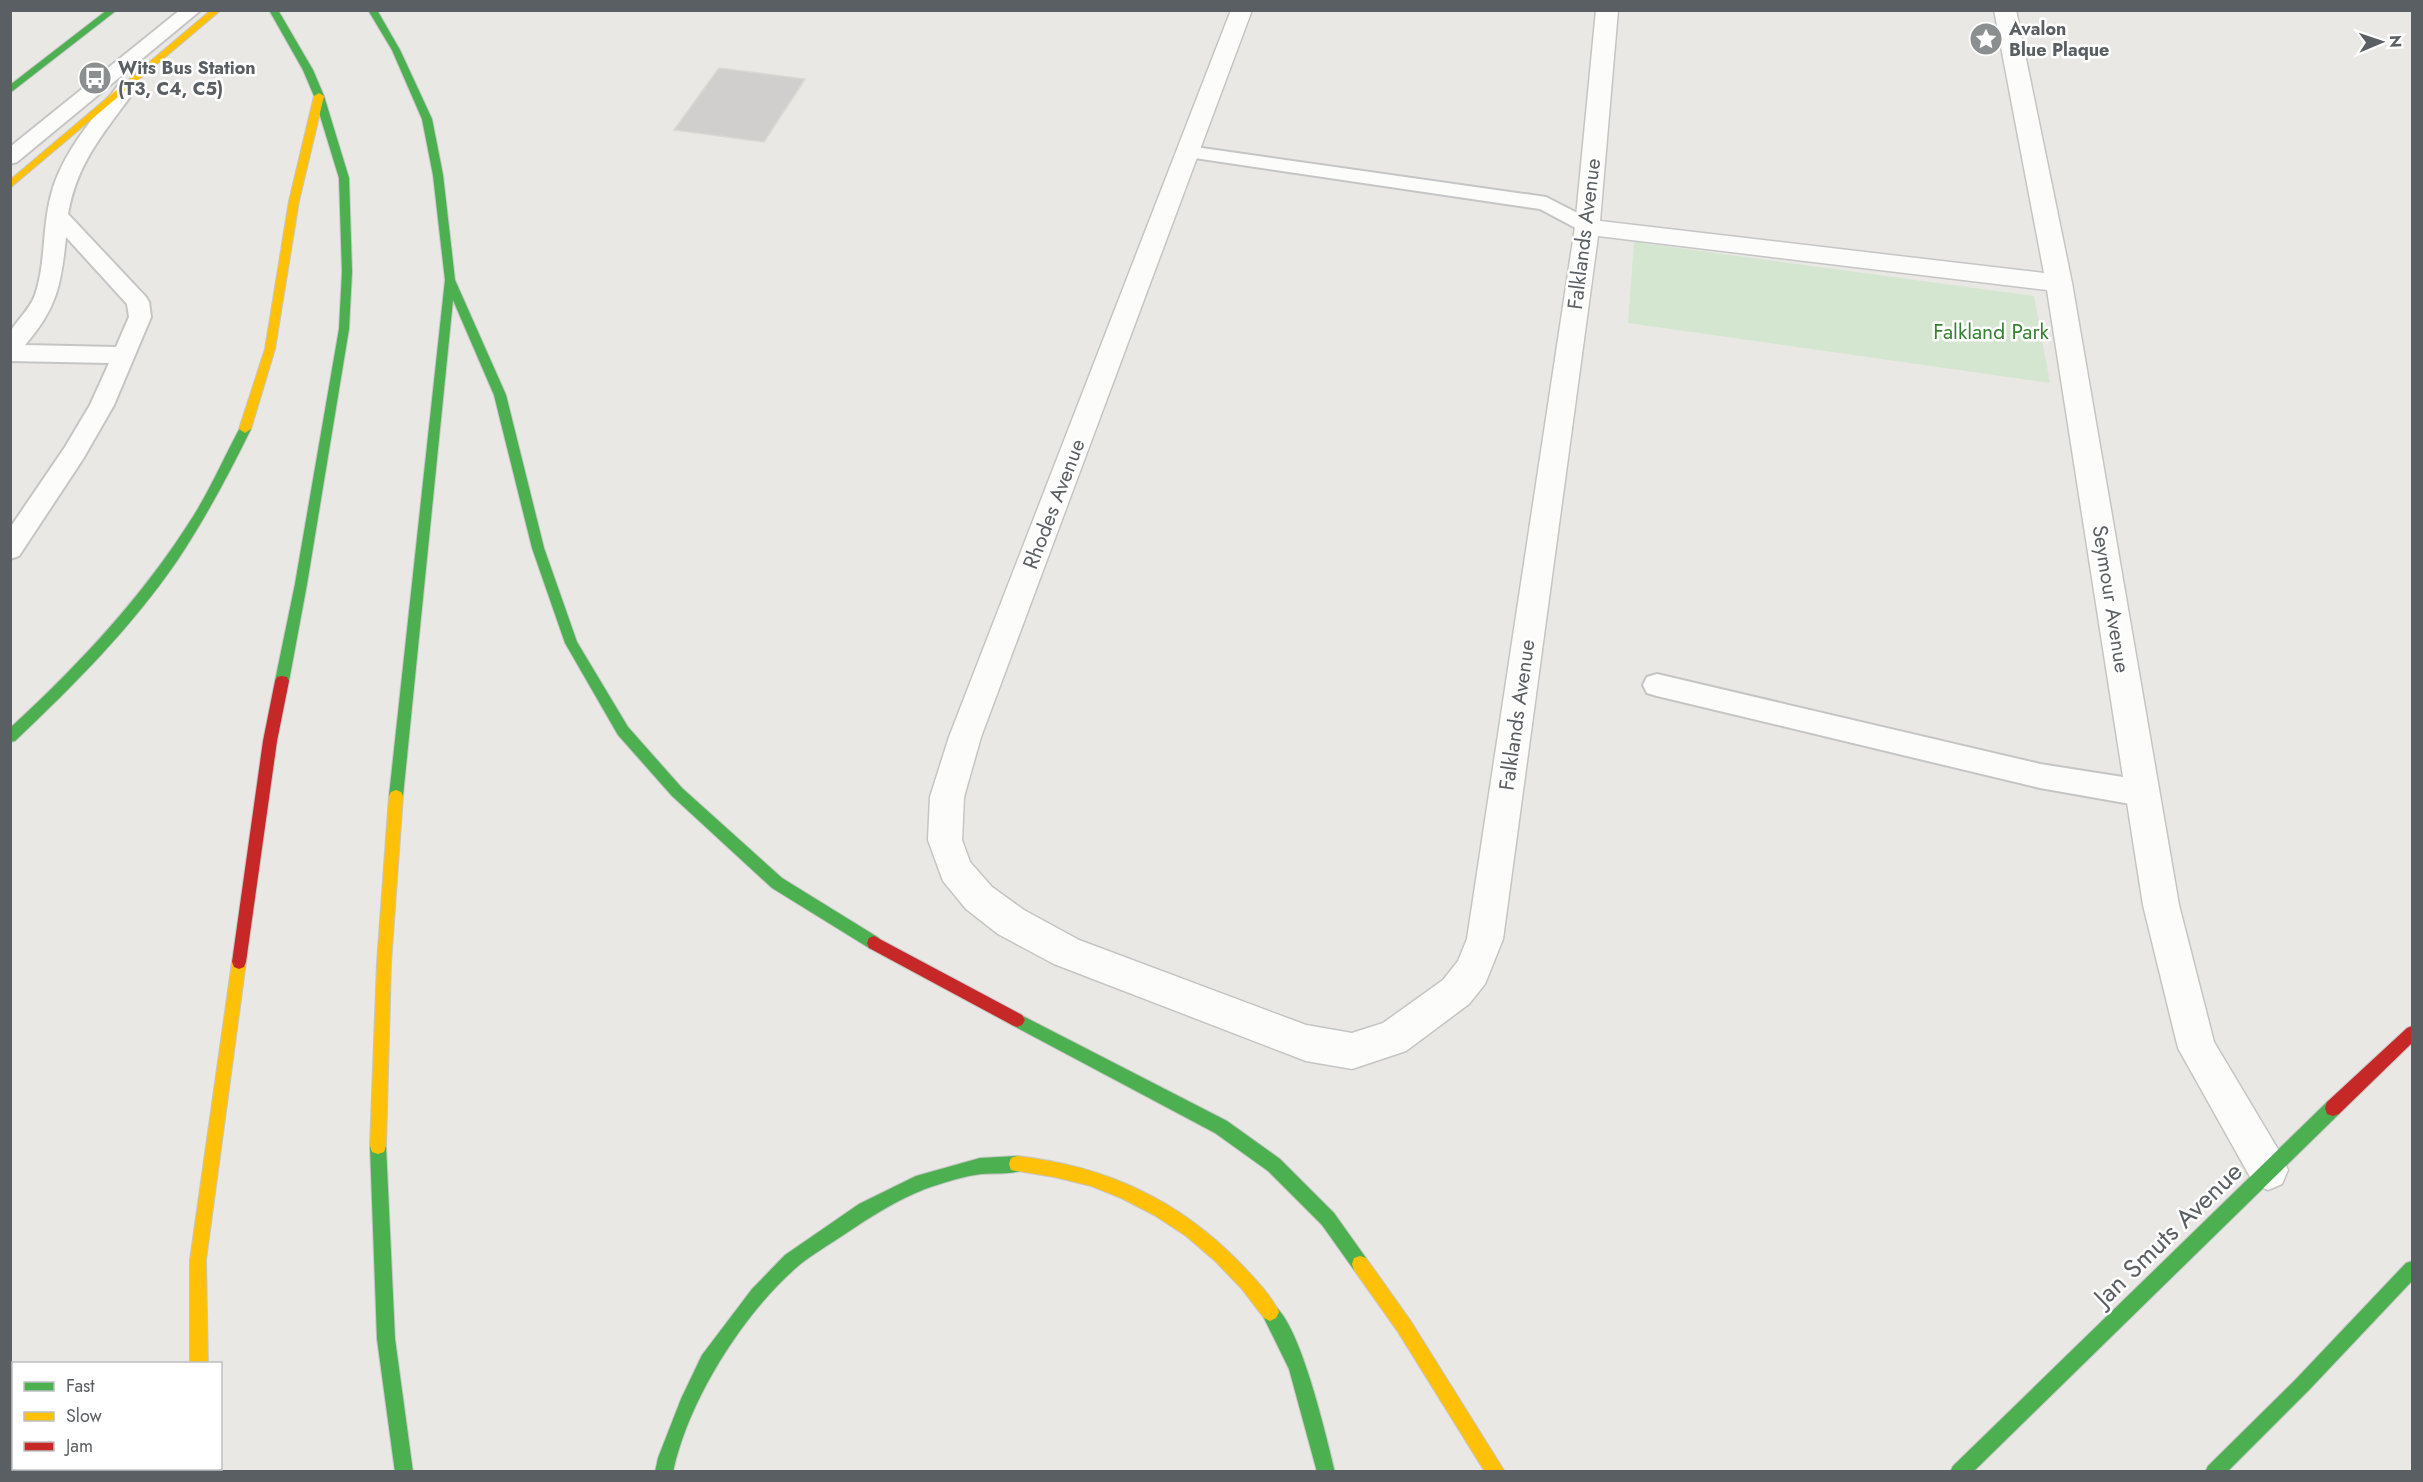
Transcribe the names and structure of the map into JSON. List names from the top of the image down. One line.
{"streets":{"main road":["Jan Smuts Avenue"],"street":["Falklands Avenue","Rhodes Avenue","Seymour Avenue"]},"crossings":[["Falklands Avenue","Rhodes Avenue"],["Seymour Avenue","Jan Smuts Avenue"]],"parks":["Falkland Park"],"places":{"place":["Avalon Blue Plaque"],"bus stop":["Wits Bus Station (T3, C4, C5)"]},"legend":["Fast","Slow","Jam"],"north":"right"}
